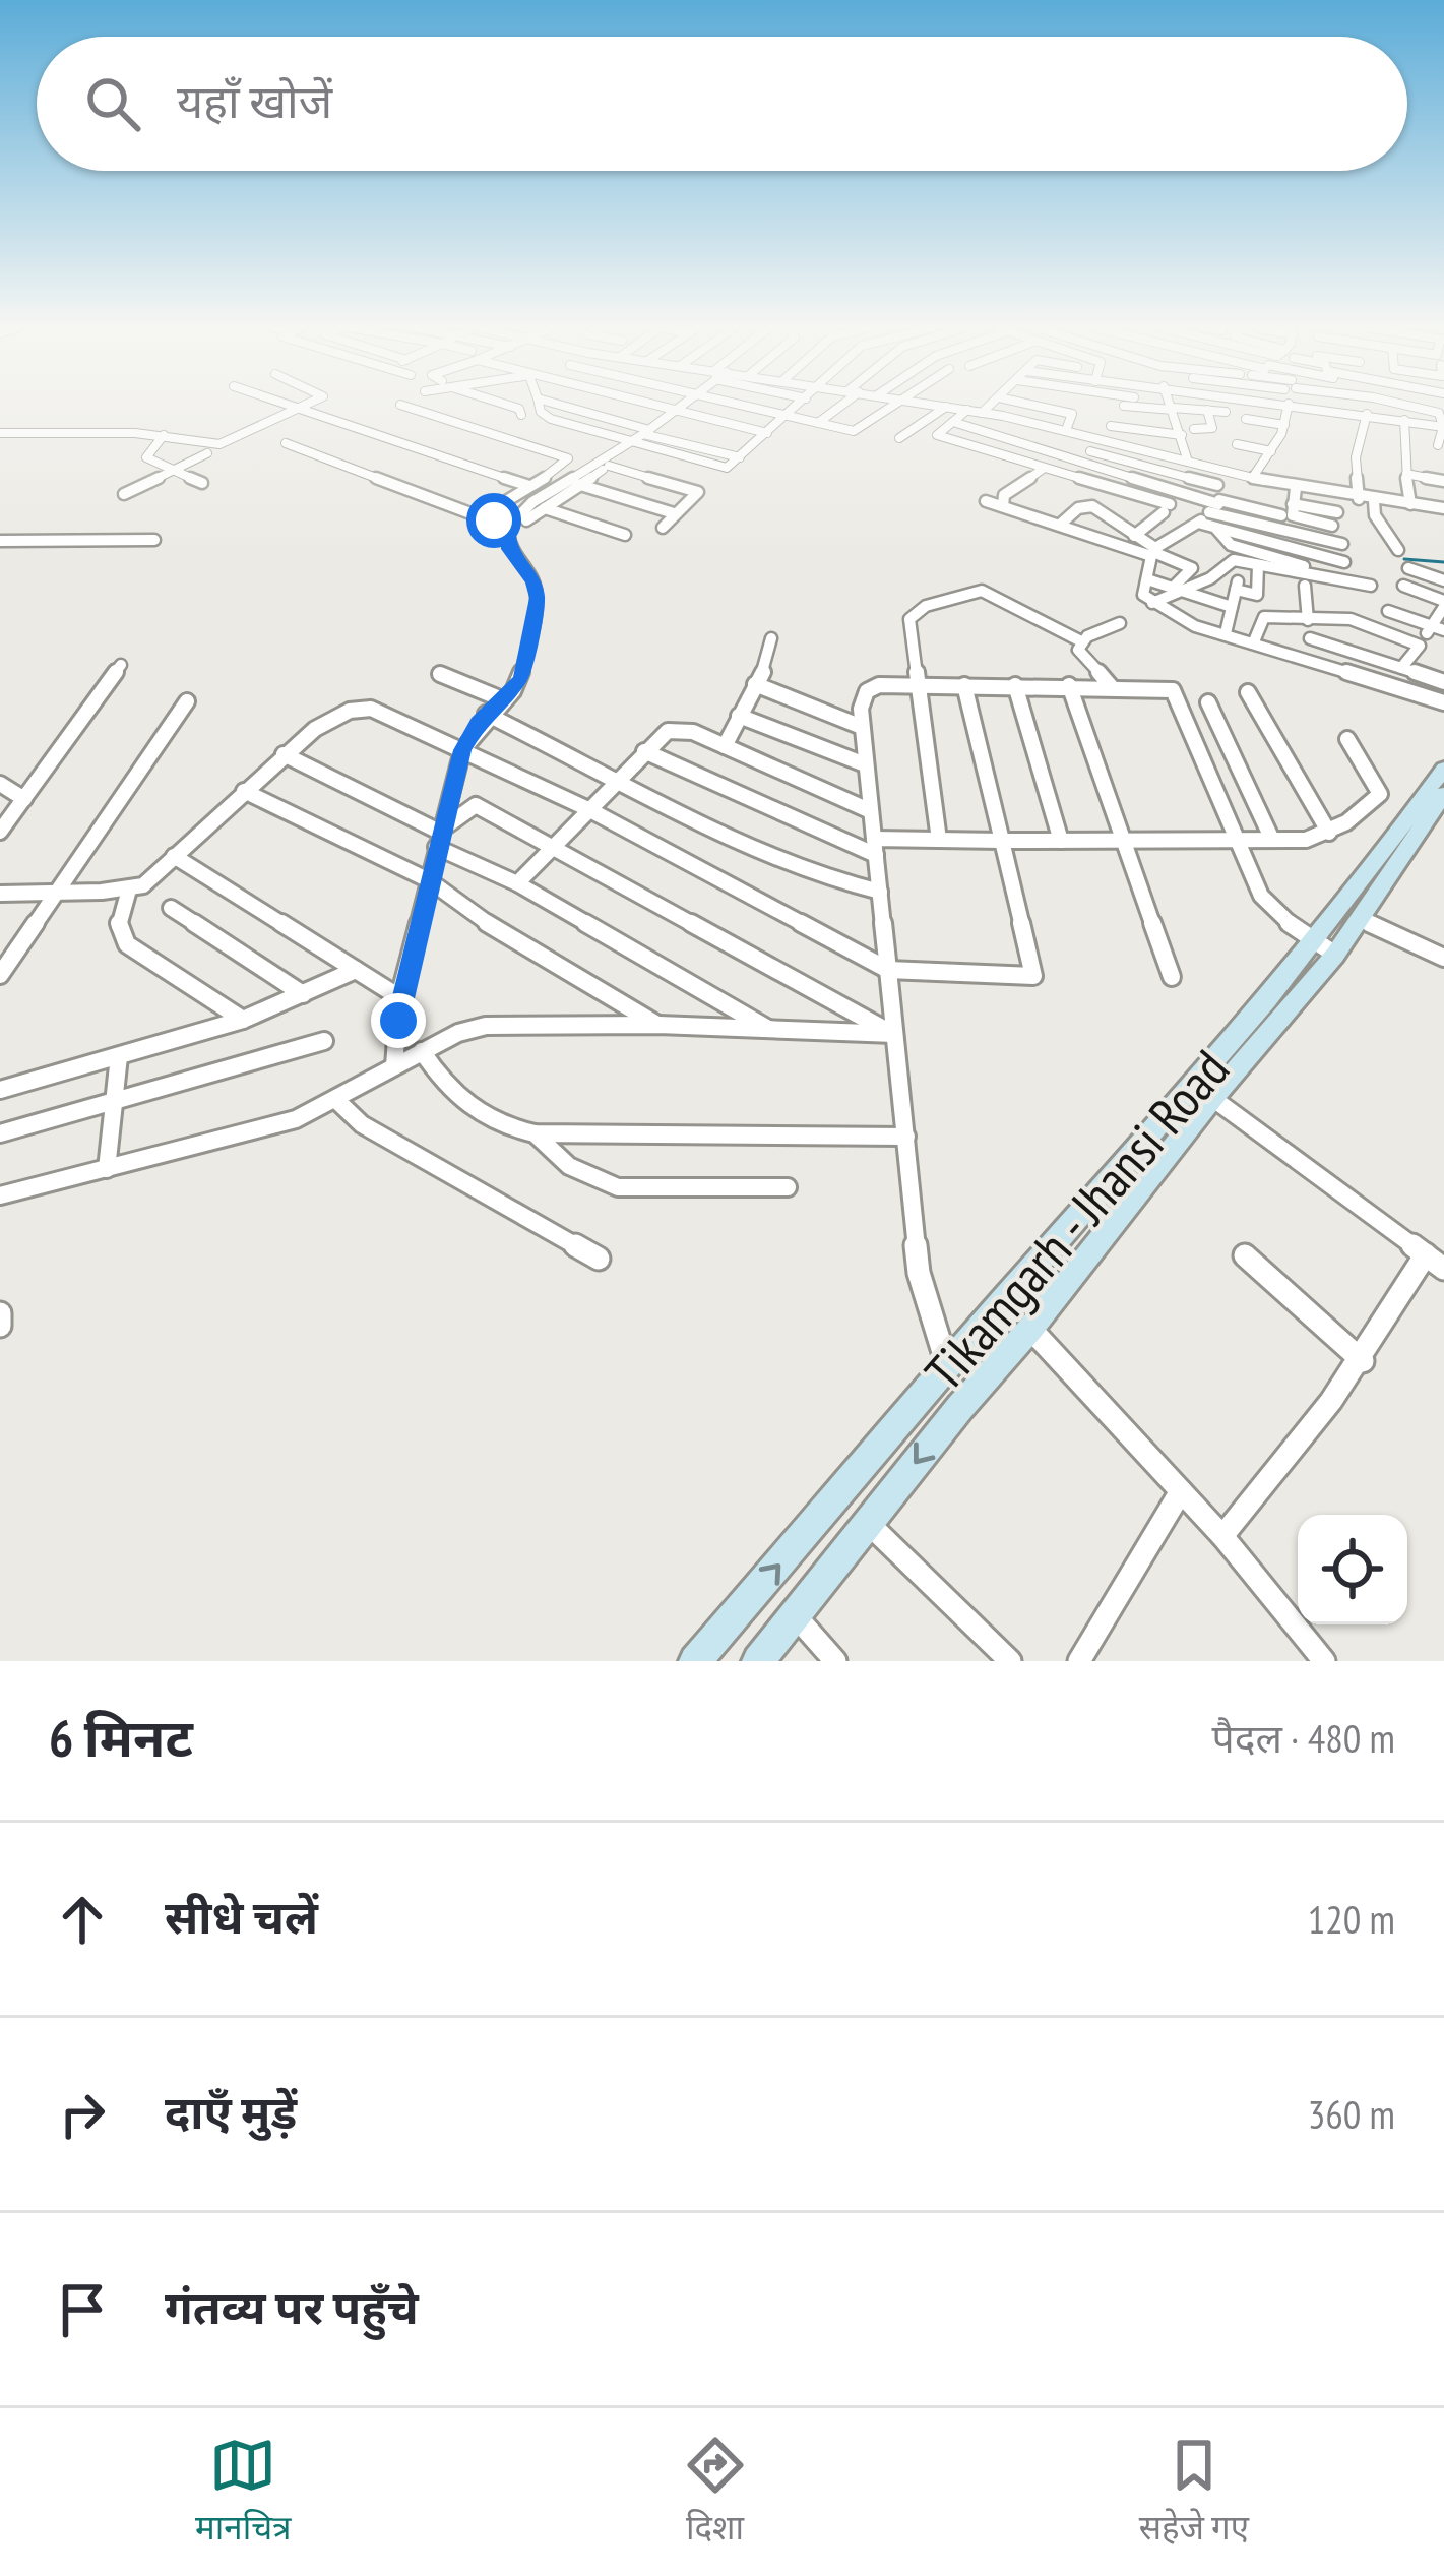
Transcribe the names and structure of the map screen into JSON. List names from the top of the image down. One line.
{"streets":{"street":["Tikamgarh - Jhansi Road"]},"page":{"search":"यहाँ खोजें","heading":["6 मिनट","पैदल · 480 m"],"list":[["सीधे चलें","120 m"],["दाएँ मुड़ें","360 m"],"गंतव्य पर पहुँचे"],"nav":["मानचित्र","दिशा","सहेजे गए"]}}
